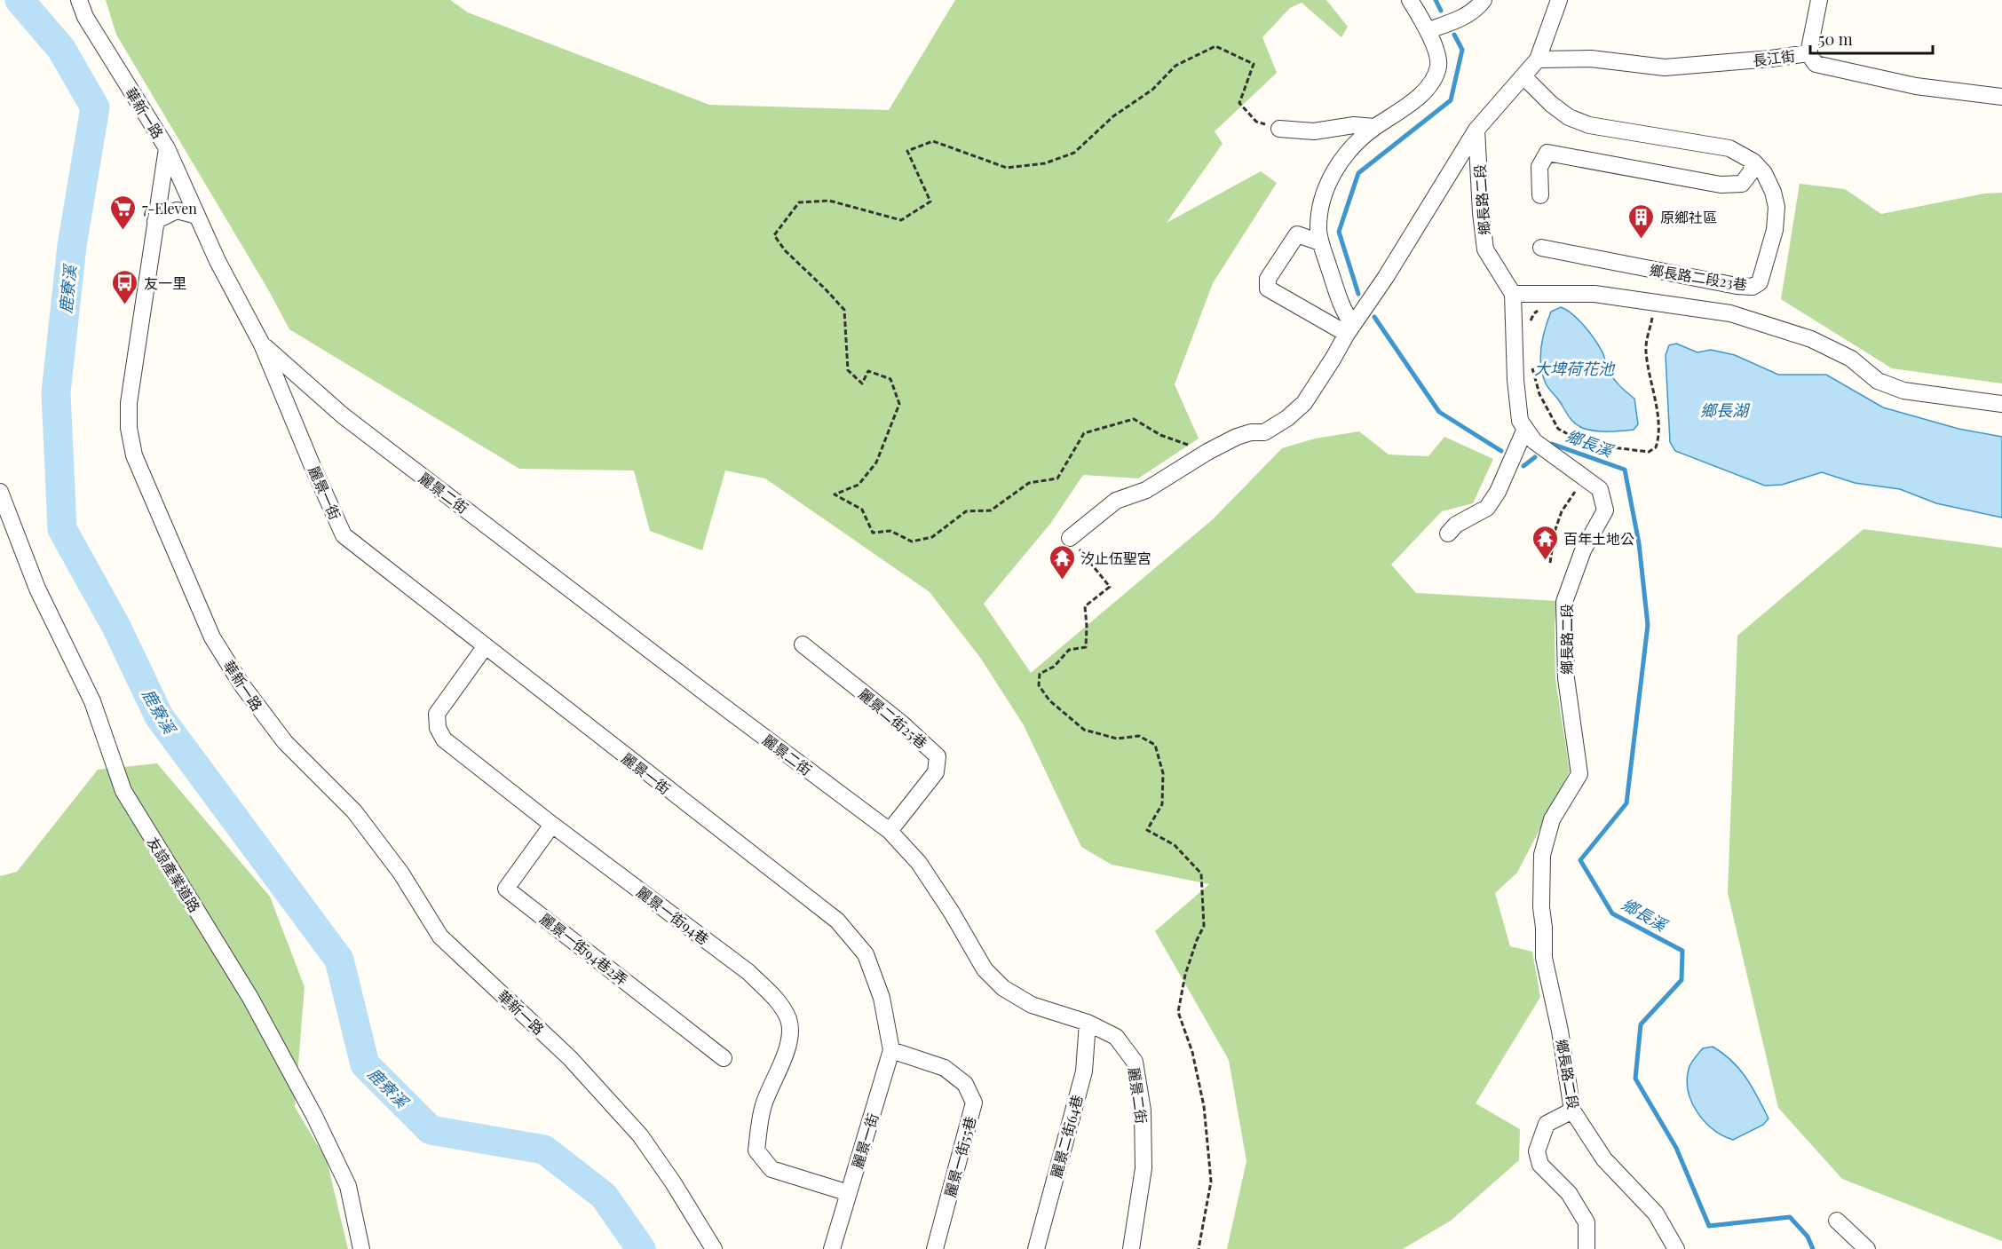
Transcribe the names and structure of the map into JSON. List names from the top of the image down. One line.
{"streets":{"street":["長江街","華新一路","鄉長路二段","鄉長路二段23巷","麗景一街","麗景二街","麗景二街25巷","友諒產業道路","麗景一街94巷","麗景一街94巷2弄","麗景二街64巷","麗景一街55巷"]},"crossings":[["華新一路","麗景一街"],["麗景一街","麗景二街"],["麗景一街","麗景一街94巷"],["麗景一街","麗景一街55巷"],["麗景二街","麗景二街25巷"],["麗景二街","麗景二街64巷"],["麗景一街94巷","麗景一街94巷2弄"]],"water":["鹿寮溪","大埤荷花池","鄉長湖","鄉長溪"],"places":{"supermarket":["7-Eleven"],"building":["原鄉社區"],"bus stop":["友一里"],"temple":["百年土地公","汐止伍聖宮"]},"scale_bar":"50 m"}
